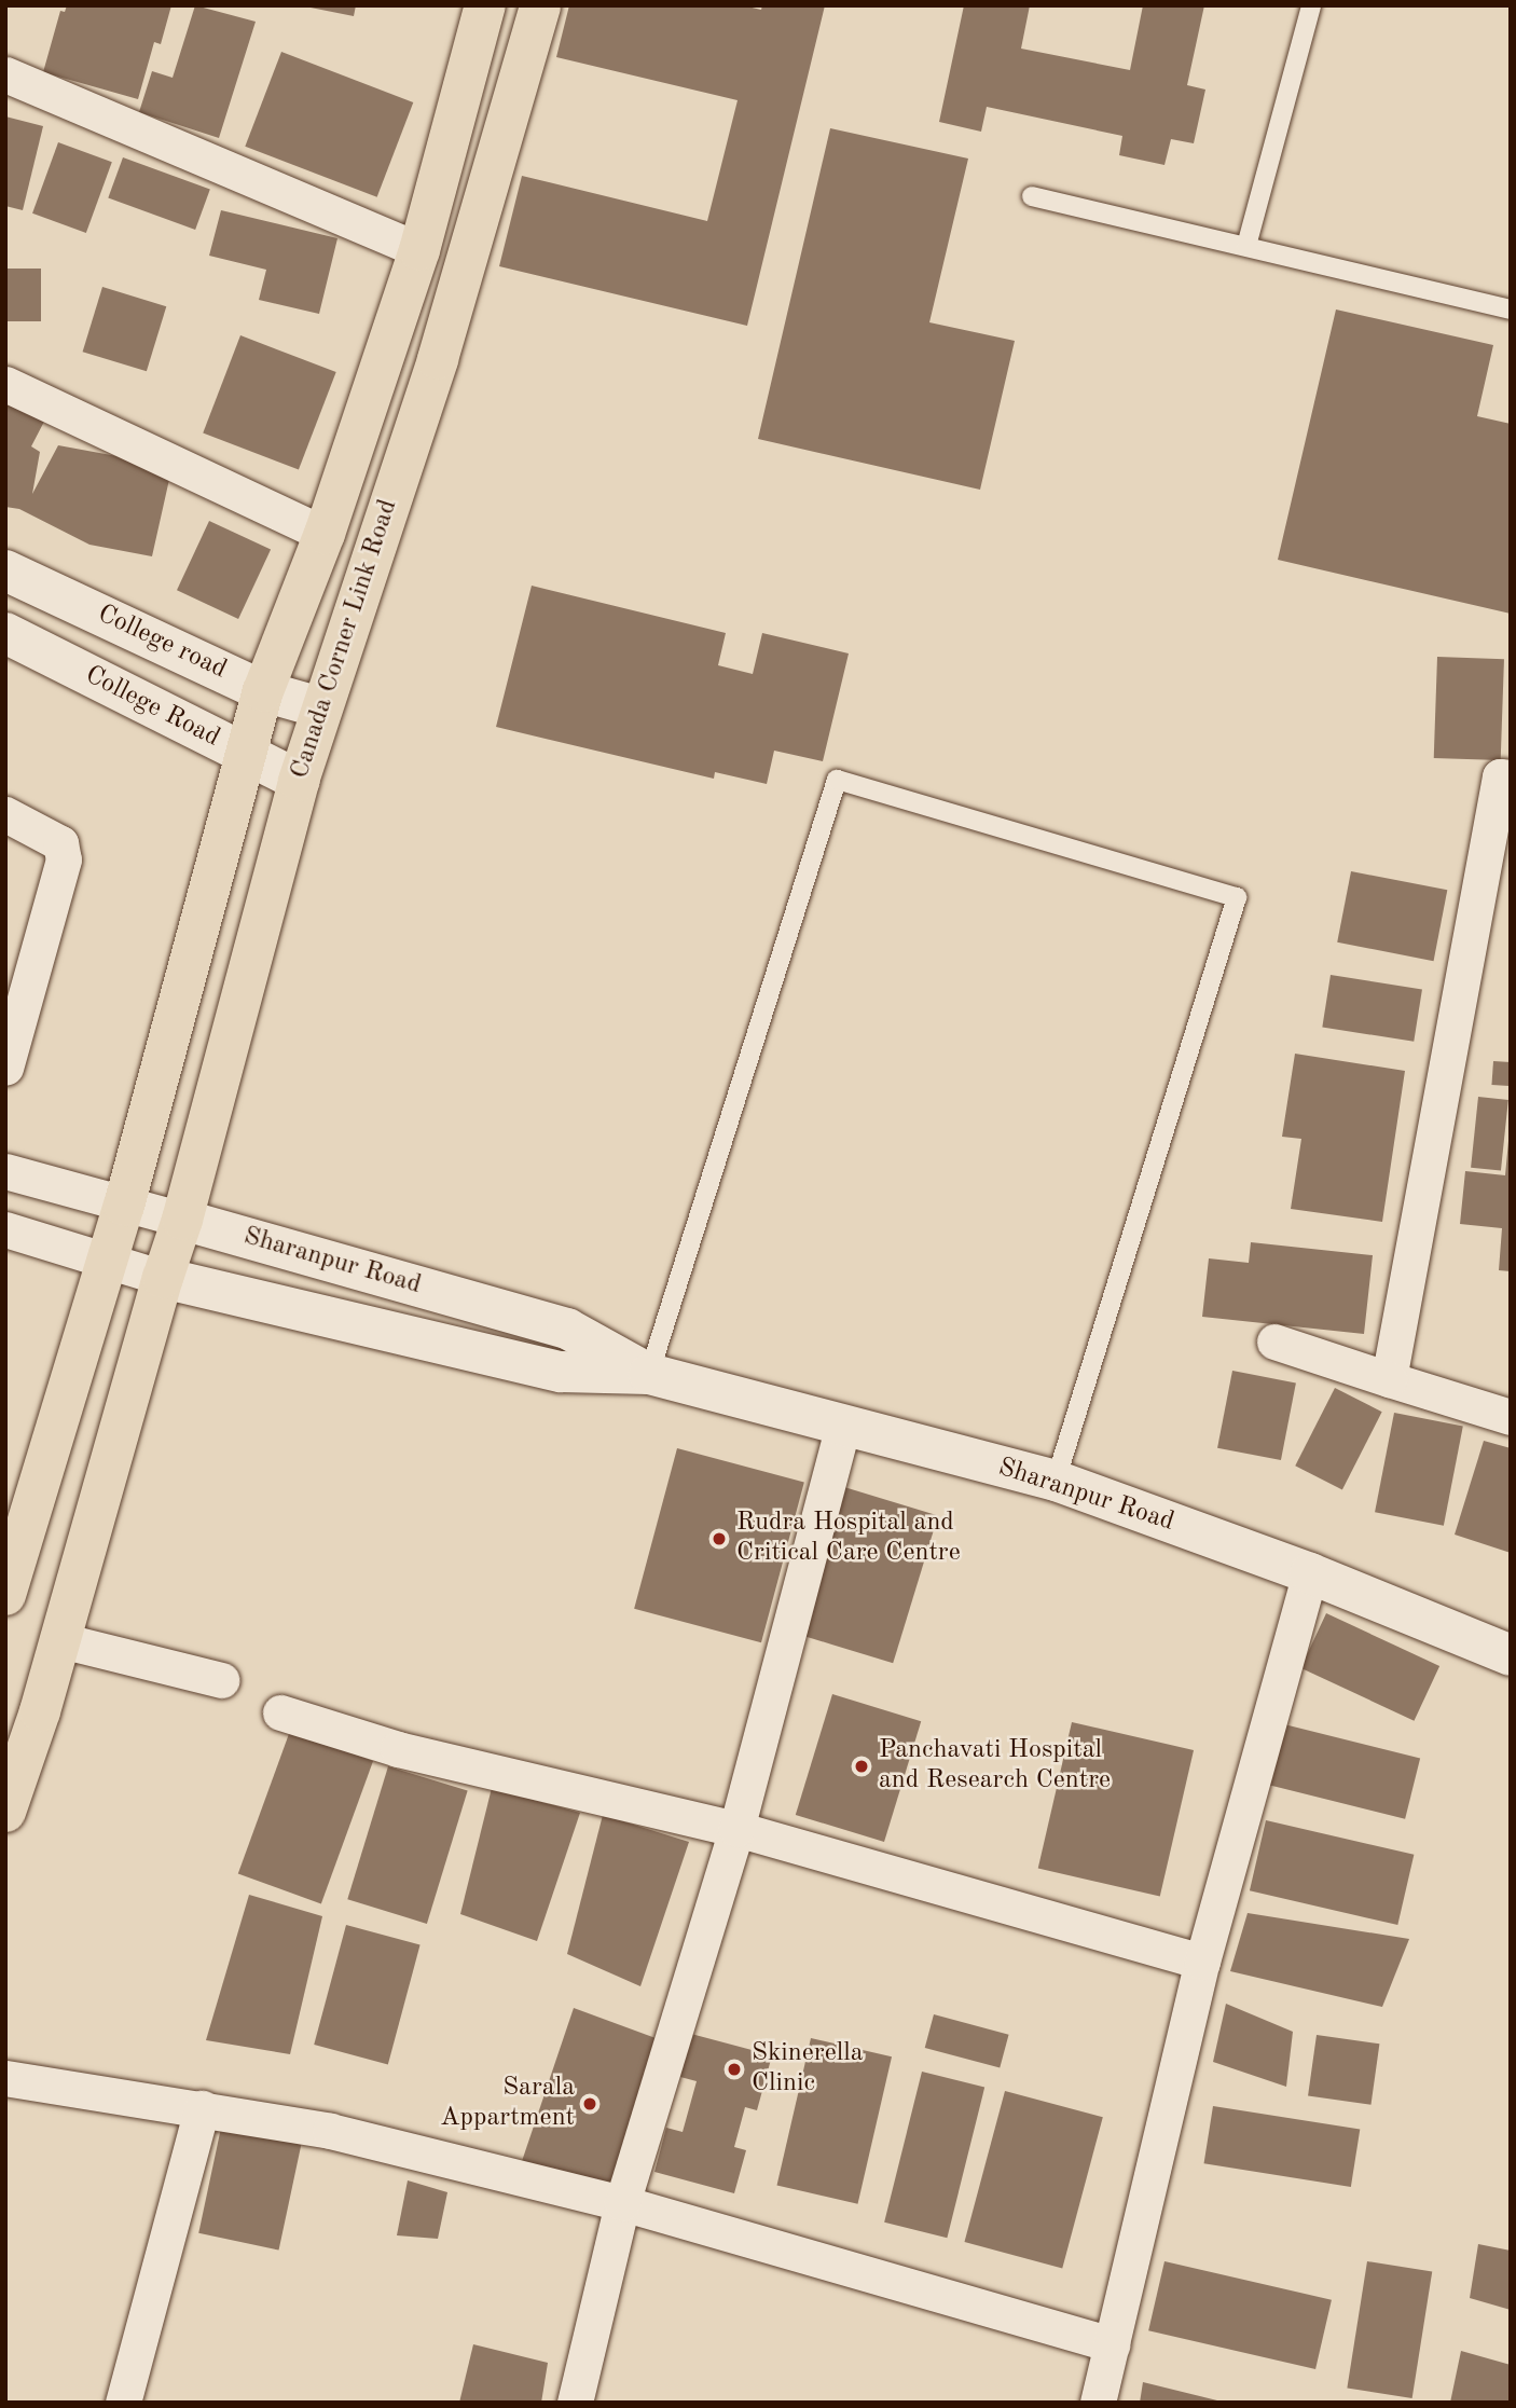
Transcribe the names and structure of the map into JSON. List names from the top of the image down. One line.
{"streets":{"main road":["Canada Corner Link Road","College road","College Road","Sharanpur Road"]},"crossings":[["Canada Corner Link Road","College road"],["Canada Corner Link Road","College Road"],["Canada Corner Link Road","Sharanpur Road"]],"places":["Rudra Hospital and Critical Care Centre","Panchavati Hospital and Research Centre","Skinerella Clinic","Sarala Appartment"]}
